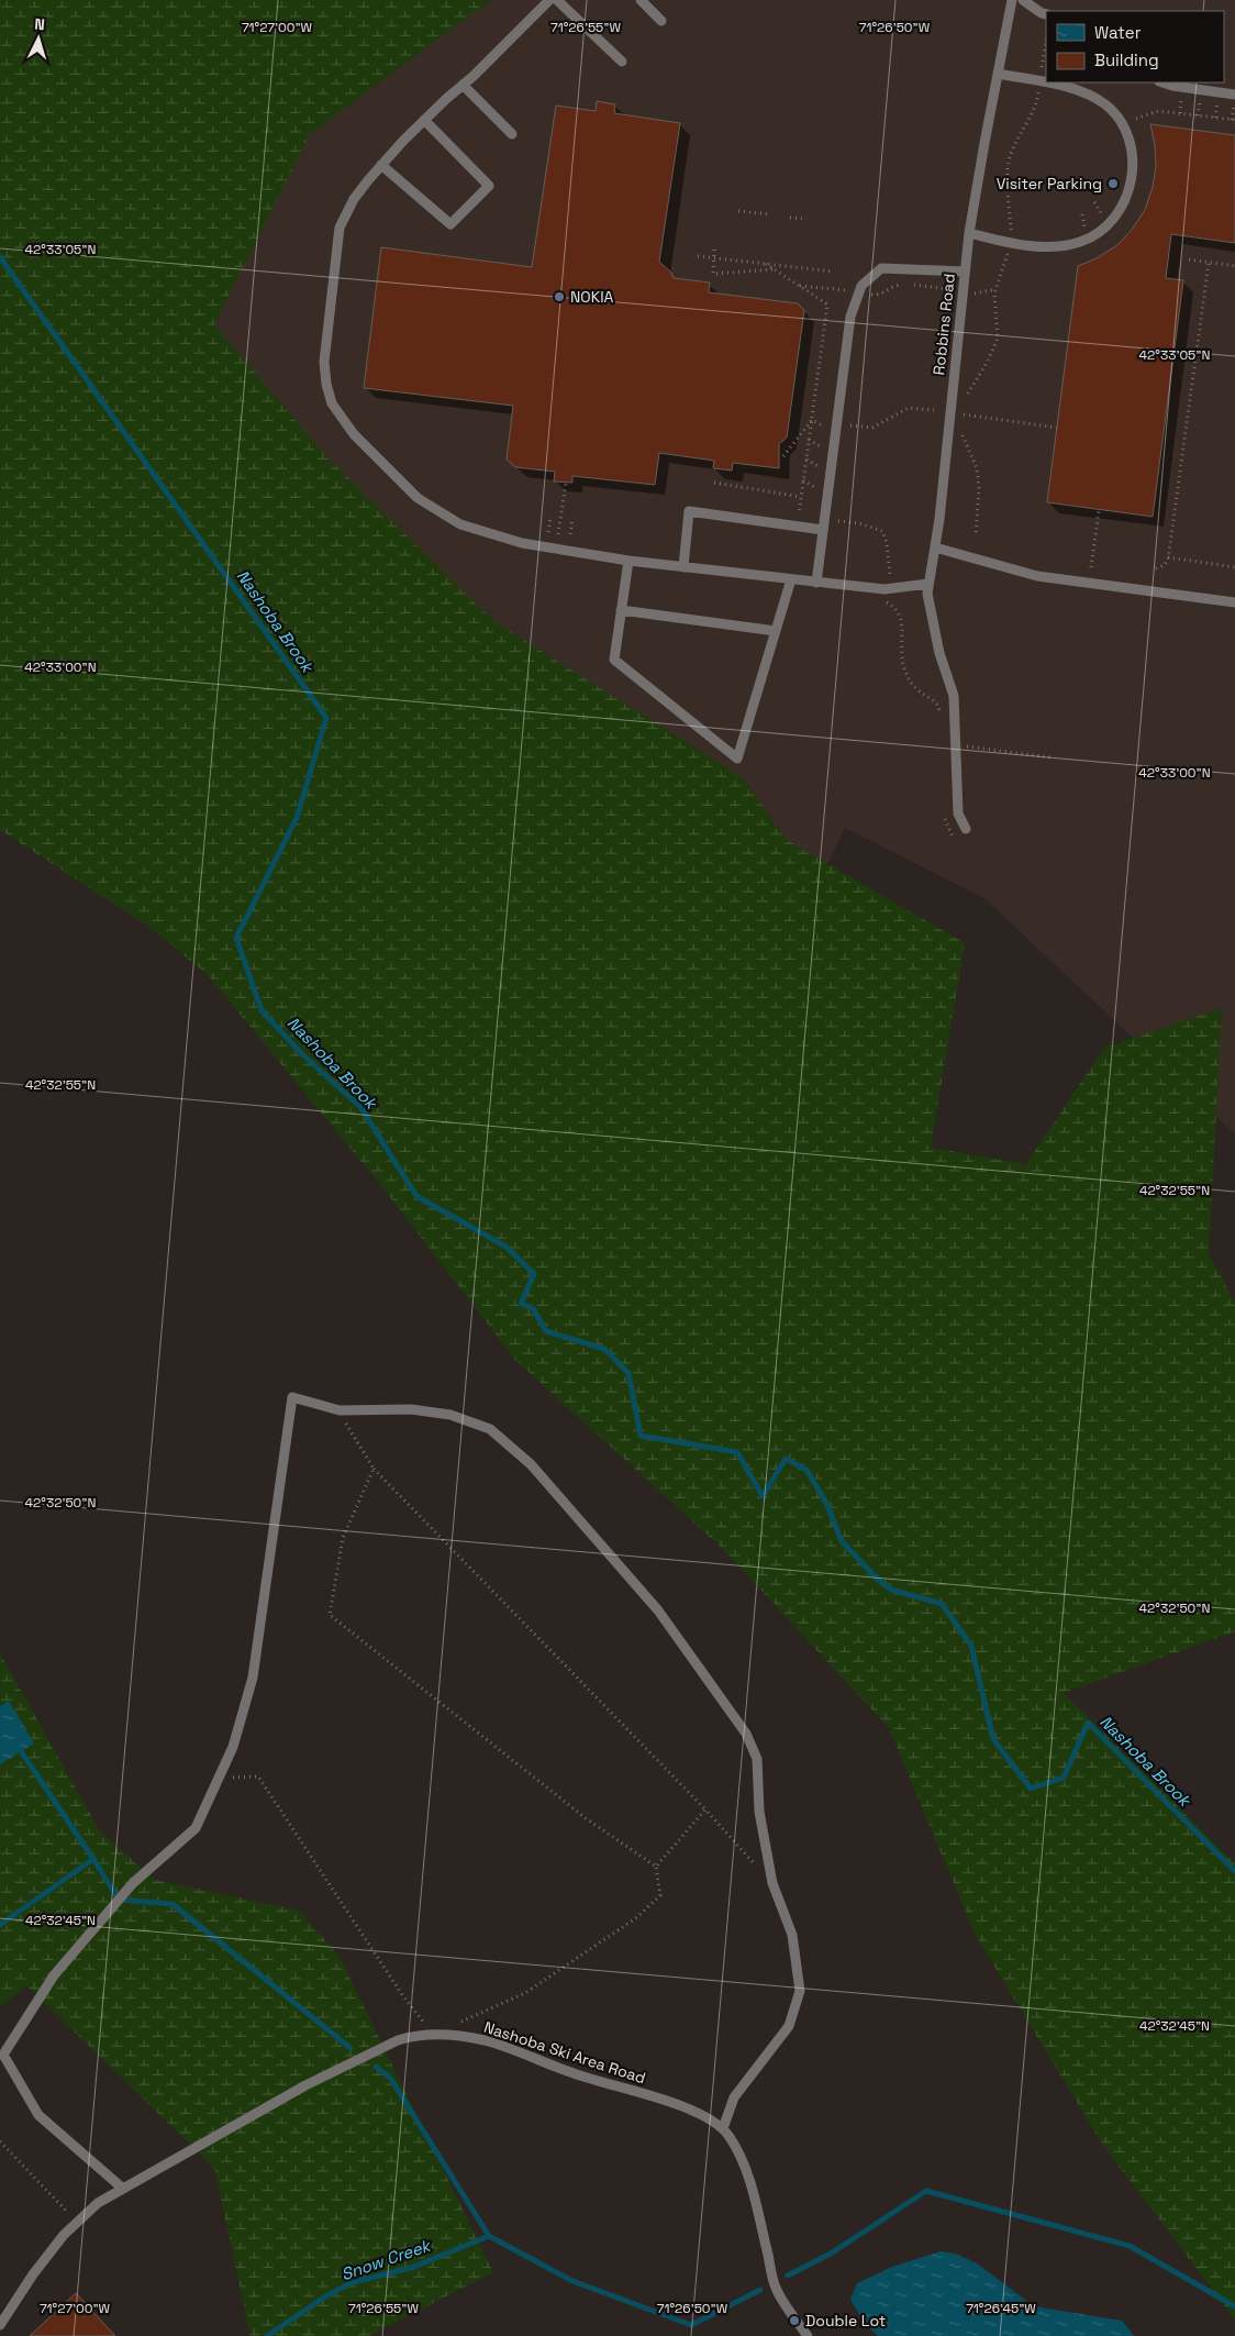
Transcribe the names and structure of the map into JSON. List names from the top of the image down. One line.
{"streets":{"lane":["Robbins Road","Nashoba Ski Area Road"]},"water":["Nashoba Brook","Snow Creek"],"places":["Visiter Parking","NOKIA","Double Lot"],"legend":["Water","Building"],"north":"top","coordinates":["71°27'00\"W","71°26'55\"W","71°26'50\"W","42°33'05\"N","42°33'00\"N","42°32'55\"N","42°32'50\"N","42°32'45\"N","71°26'45\"W"]}
